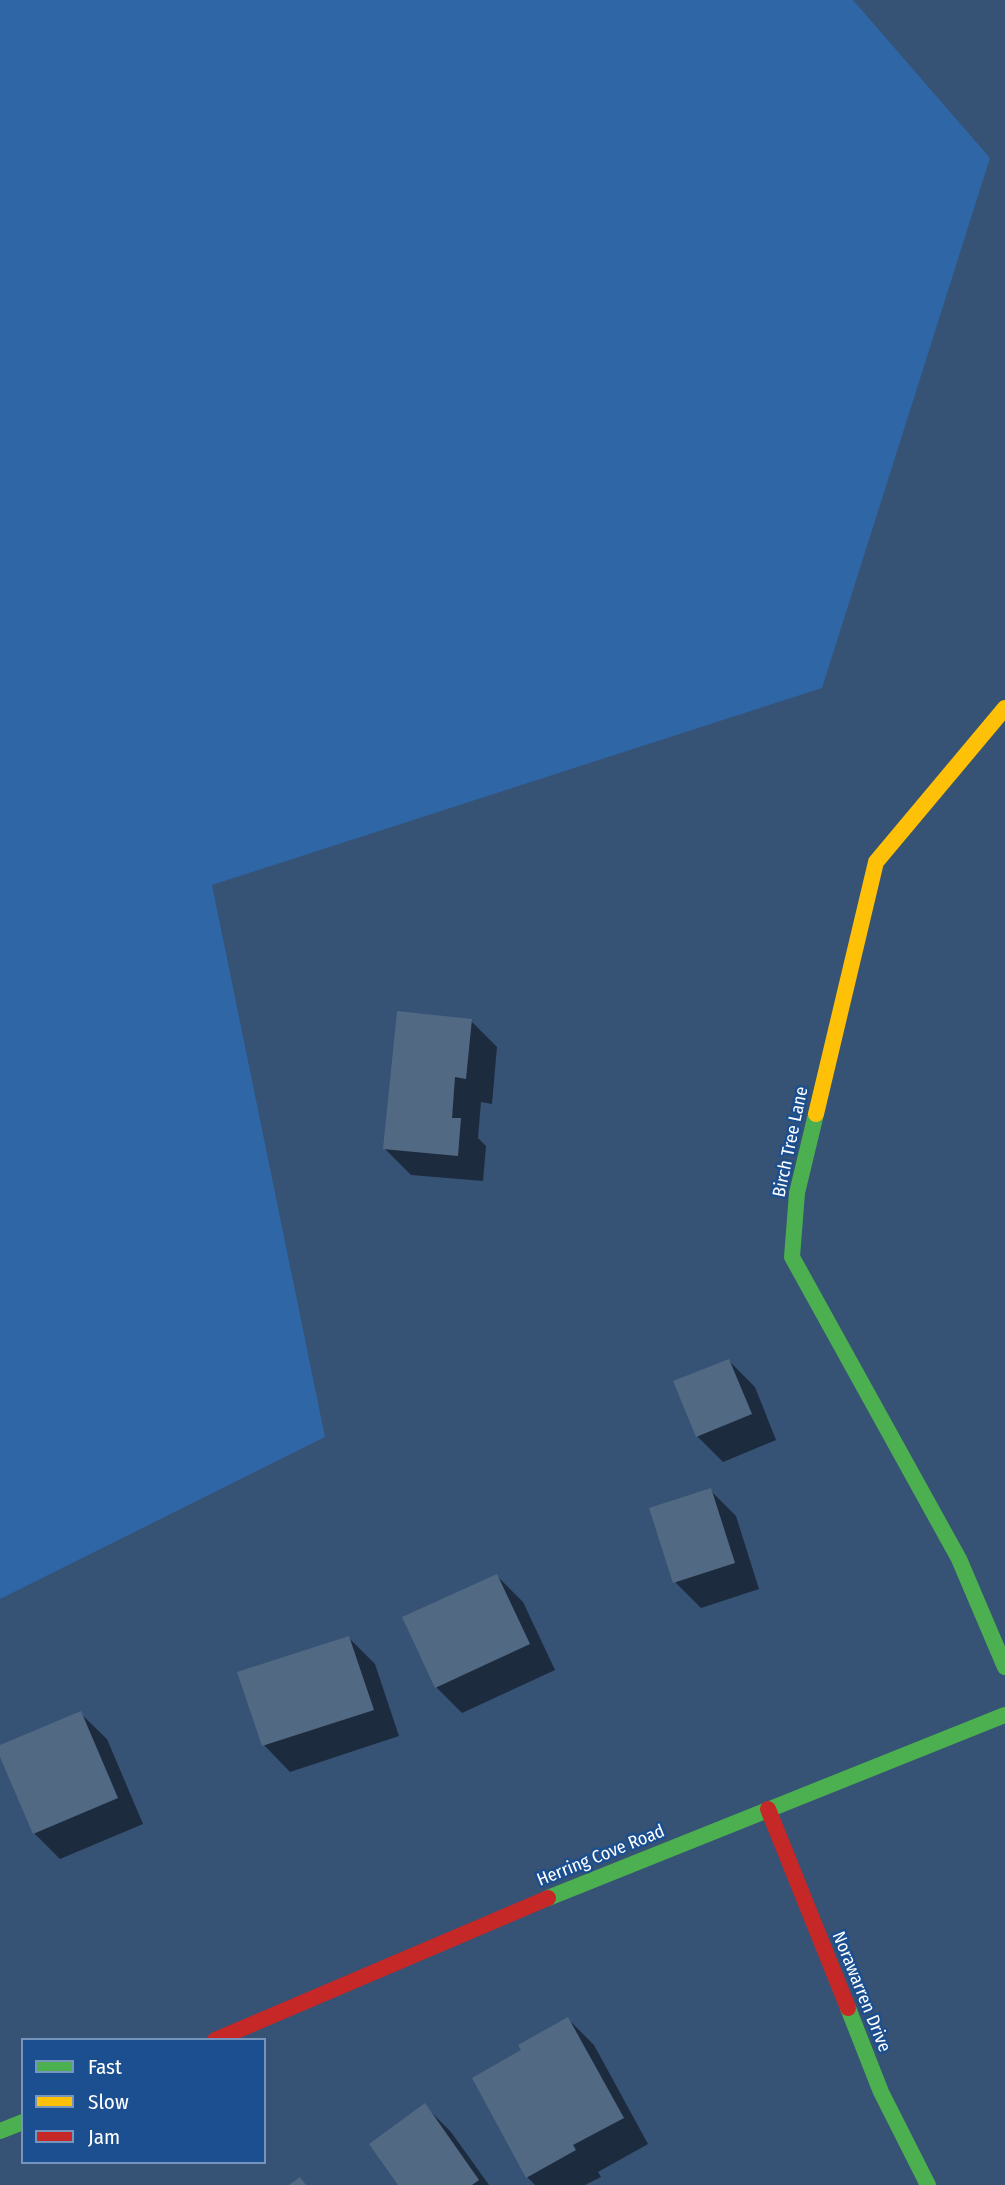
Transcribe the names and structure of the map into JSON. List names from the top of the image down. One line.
{"streets":{"street":["Birch Tree Lane","Herring Cove Road","Norawarren Drive"]},"crossings":[["Herring Cove Road","Norawarren Drive"]],"legend":["Fast","Slow","Jam"]}
